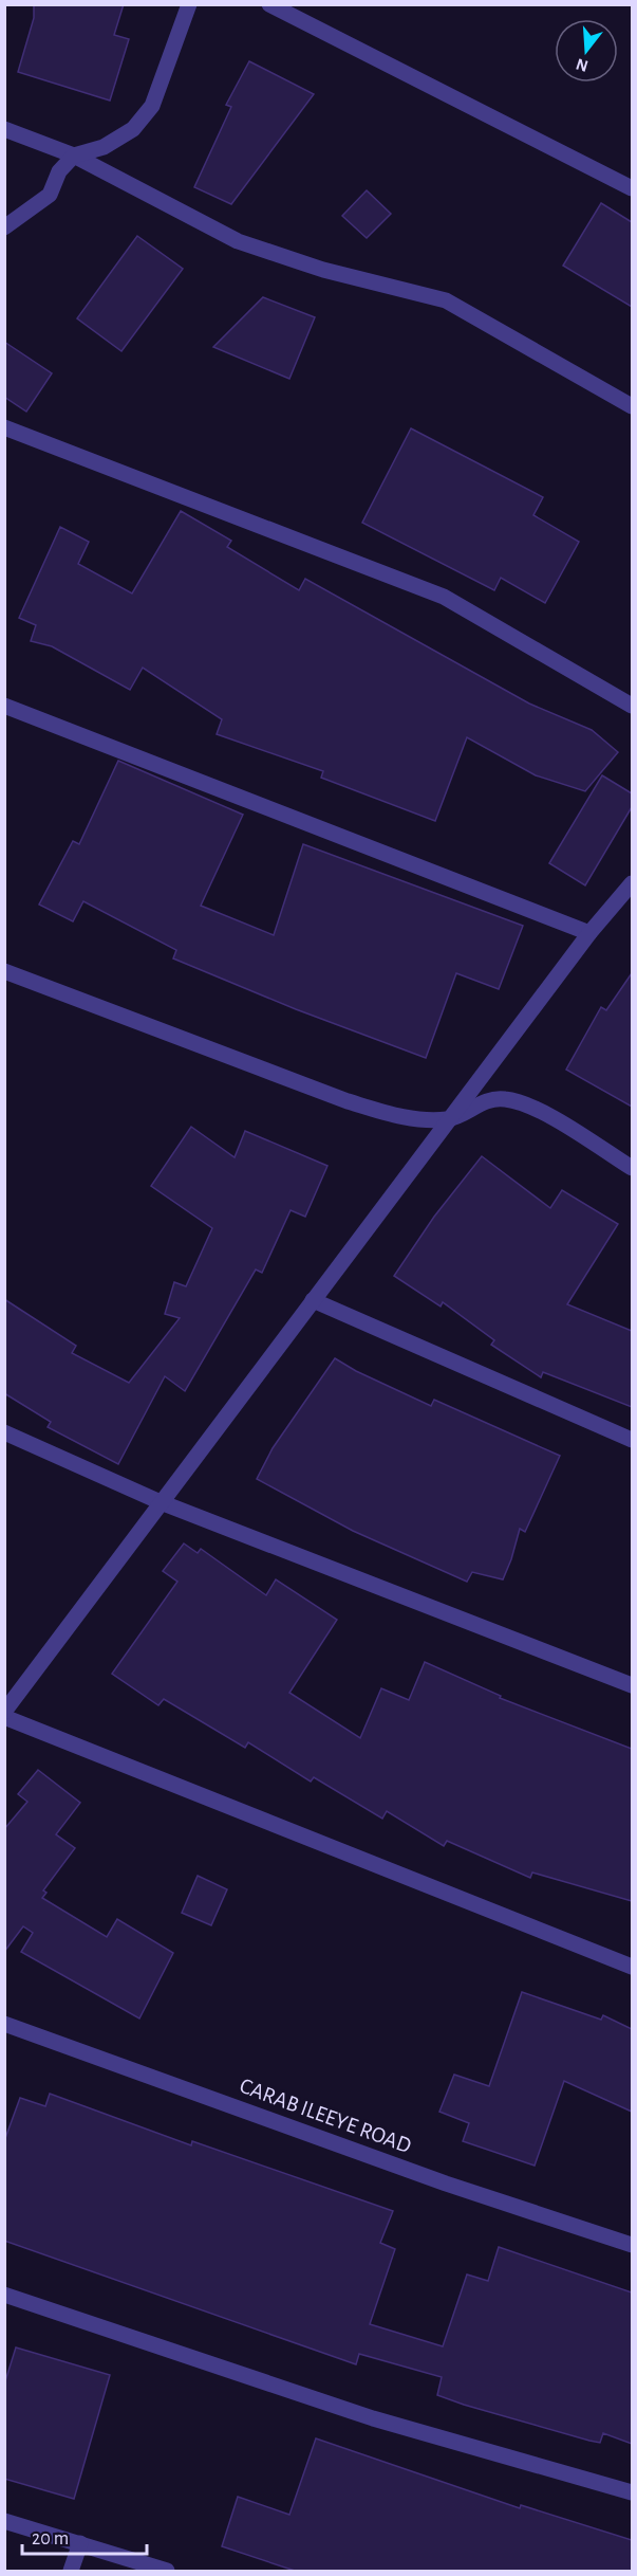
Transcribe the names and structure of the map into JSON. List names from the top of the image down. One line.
{"streets":{"street":["CARAB ILEEYE ROAD"]},"scale_bar":"20 m","north":"bottom"}
